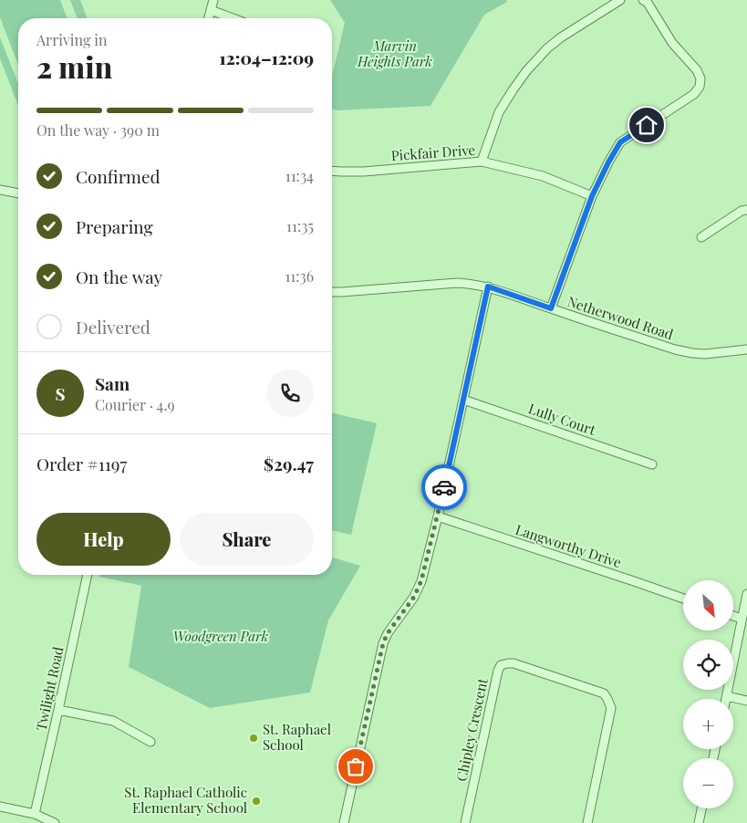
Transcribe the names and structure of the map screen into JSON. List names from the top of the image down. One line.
{"streets":{"street":["Pickfair Drive","Netherwood Road","Lully Court","Langworthy Drive","Twilight Road","Chipley Crescent"]},"parks":["Marvin Heights Park","Woodgreen Park"],"places":["St. Raphael School","St. Raphael Catholic Elementary School"],"north":"bottom right","page":{"heading":["2 min","Arriving in","12:04–12:09"],"panel":["Sam","Courier · 4.9","Order #1197","$29.47"],"bar":"On the way · 390 m","list":[["Confirmed","11:34"],["Preparing","11:35"],["On the way","11:36"],"Delivered"],"round":"S","buttons":["Help","Share"],"map_buttons":["+","−"]}}
